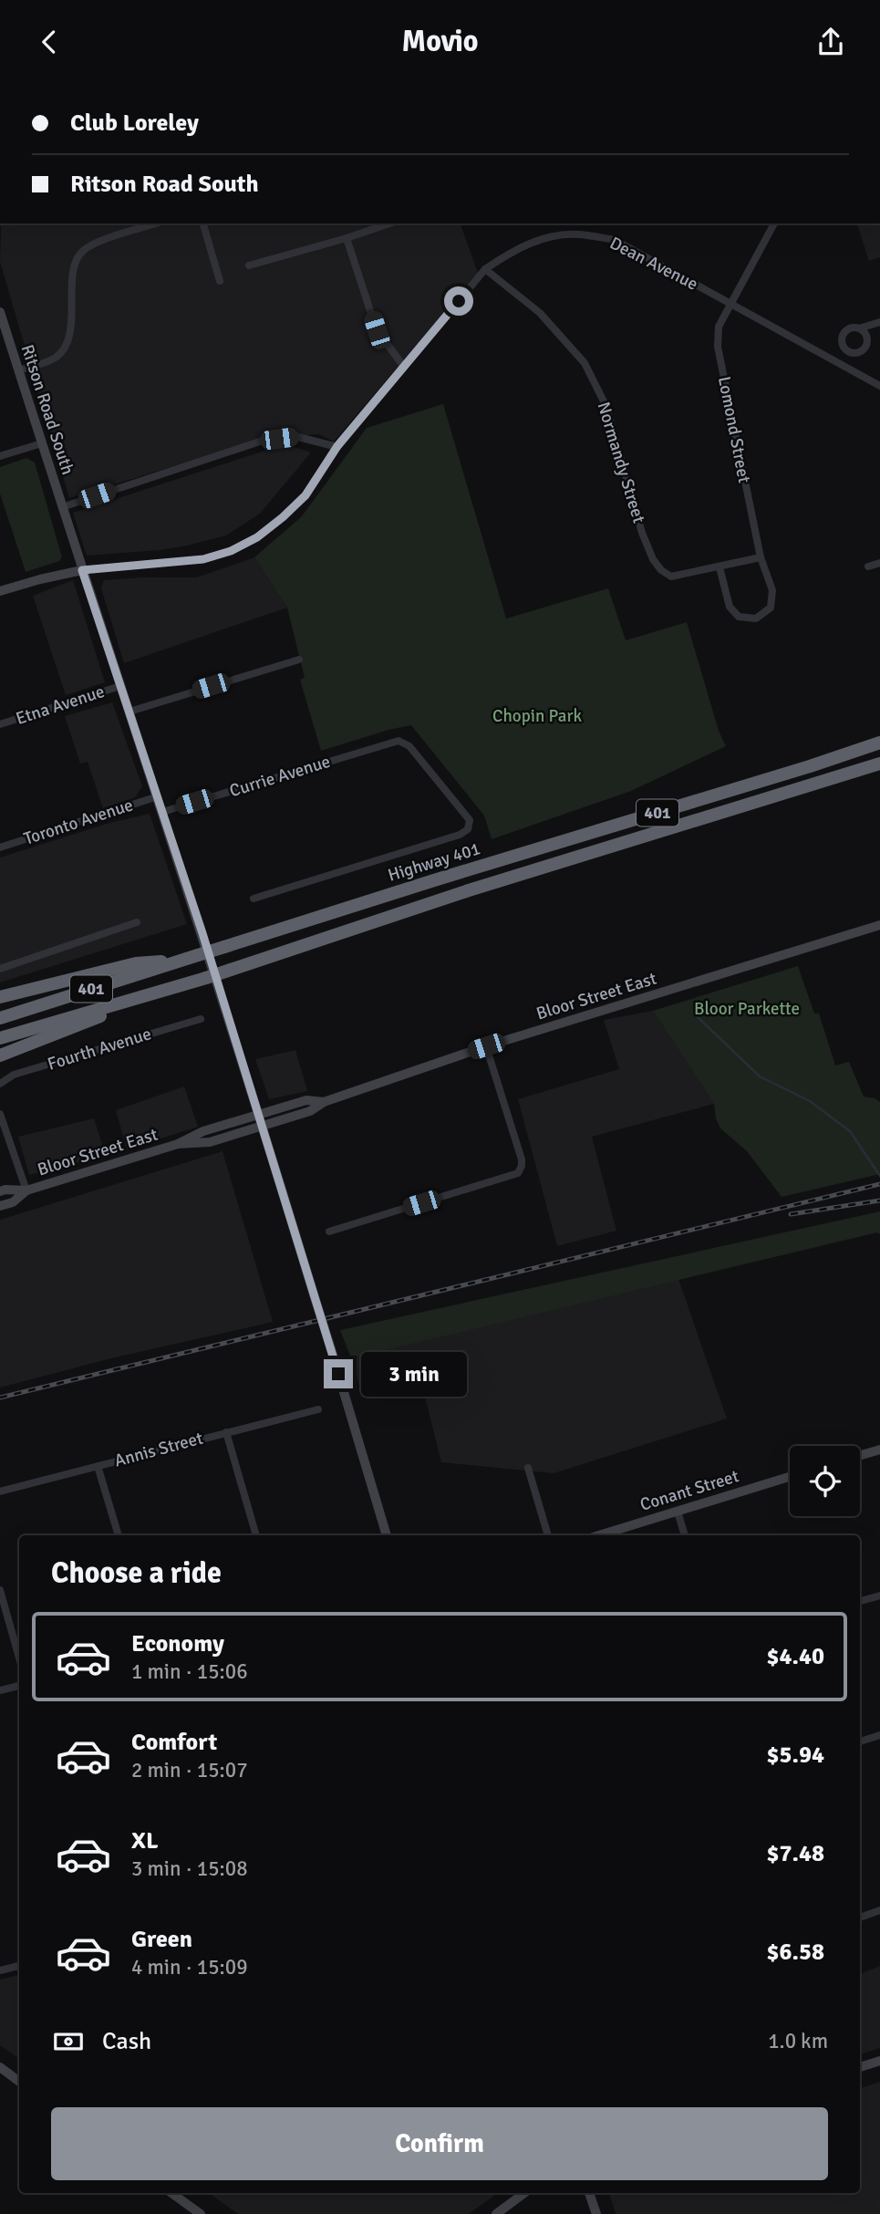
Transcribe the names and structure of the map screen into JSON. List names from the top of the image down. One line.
{"streets":{"highway":["401","Highway 401"],"main road":["Ritson Road South","Bloor Street East","Conant Street"],"street":["Dean Avenue","Lomond Street","Normandy Street","Etna Avenue","Currie Avenue","Toronto Avenue","Fourth Avenue","Annis Street"]},"crossings":[["Dean Avenue","Ritson Road South"],["Dean Avenue","Lomond Street"],["Dean Avenue","Normandy Street"],["Ritson Road South","Etna Avenue"],["Ritson Road South","Currie Avenue"],["Ritson Road South","Toronto Avenue"],["Ritson Road South","Bloor Street East"],["Lomond Street","Normandy Street"]],"parks":["Chopin Park","Bloor Parkette"],"page":{"header":"Movio","banner":["Club Loreley","Ritson Road South"],"bubble":"3 min","heading":"Choose a ride","list":[{"name":"Economy","note":"1 min · 15:06","value":"$4.40"},{"name":"Comfort","note":"2 min · 15:07","value":"$5.94"},{"name":"XL","note":"3 min · 15:08","value":"$7.48"},{"name":"Green","note":"4 min · 15:09","value":"$6.58"}],"pay":["Cash","1.0 km"],"buttons":"Confirm"}}
